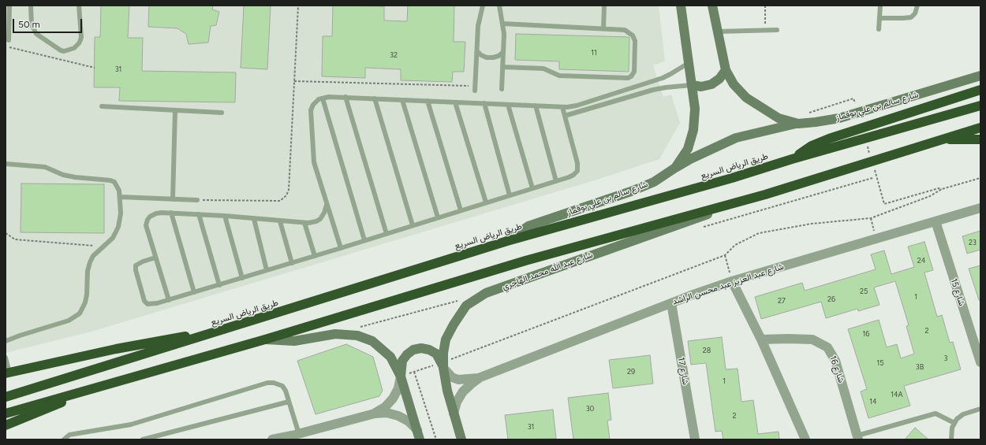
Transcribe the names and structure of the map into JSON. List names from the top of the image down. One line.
{"streets":{"highway":["طريق الرياض السريع"],"main road":["شارع سالم بن علي بوقماز","شارع عبد الله محمد الهاجري"],"street":["شارع عبد العزيز عبد محسن الراشد","شارع 15","شارع 16","شارع 17"]},"crossings":[["شارع سالم بن علي بوقماز","طريق الرياض السريع"],["شارع عبد الله محمد الهاجري","شارع عبد العزيز عبد محسن الراشد"],["شارع عبد العزيز عبد محسن الراشد","شارع 15"],["شارع عبد العزيز عبد محسن الراشد","شارع 17"]],"house_numbers":["11","32","31","23","24","25","1","26","27","2","16","28","3","15","3B","29","1","14A","14","30","2","31"],"scale_bar":"50 m"}
